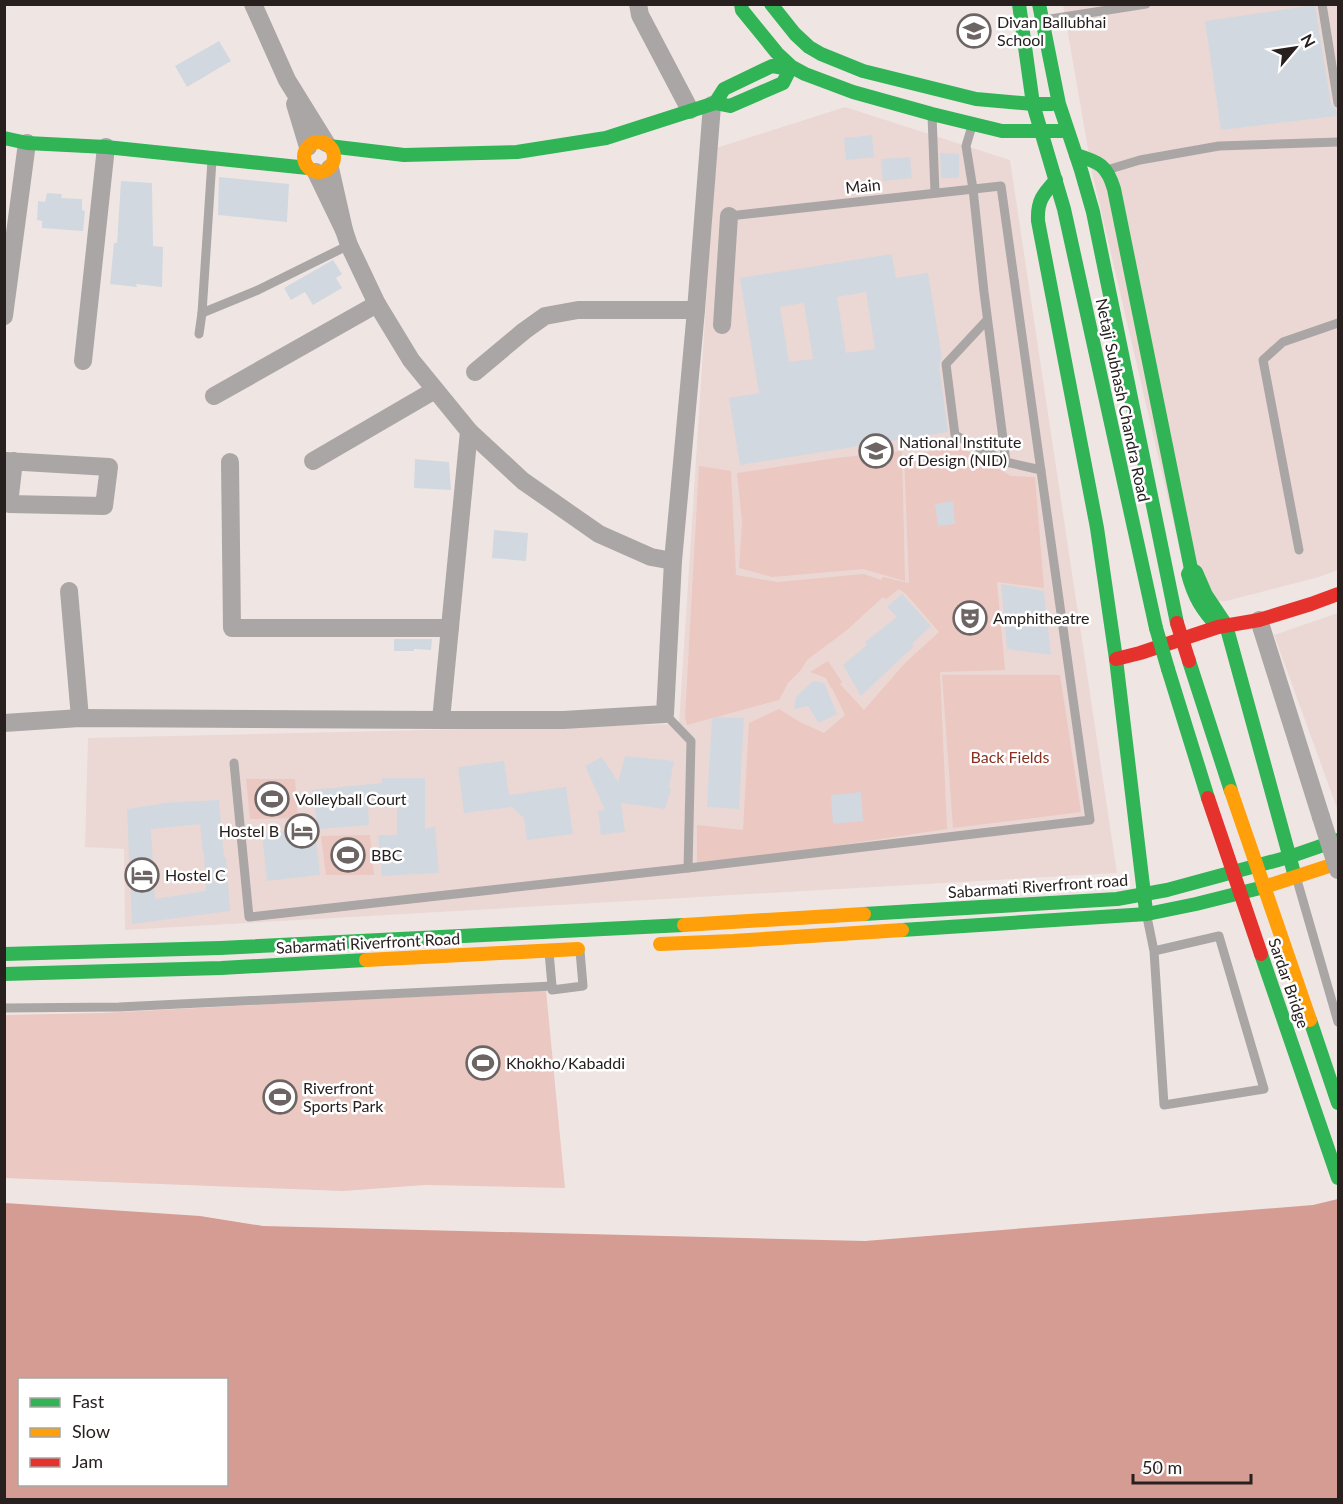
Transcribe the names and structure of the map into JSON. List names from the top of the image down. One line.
{"streets":{"street":["Netaji Subhash Chandra Road","Sabarmati Riverfront road","Sabarmati Riverfront Road","Sardar Bridge"],"lane":["Main"]},"crossings":[["Netaji Subhash Chandra Road","Sardar Bridge"],["Sabarmati Riverfront road","Sabarmati Riverfront Road"]],"parks":["Back Fields"],"places":{"school or university":["Divan Ballubhai School","National Institute of Design (NID)"],"theatre":["Amphitheatre"],"sports":["Volleyball Court","BBC","Khokho/Kabaddi","Riverfront Sports Park"],"hotel":["Hostel B","Hostel C"]},"legend":["Fast","Slow","Jam"],"scale_bar":"50 m","north":"top right"}
